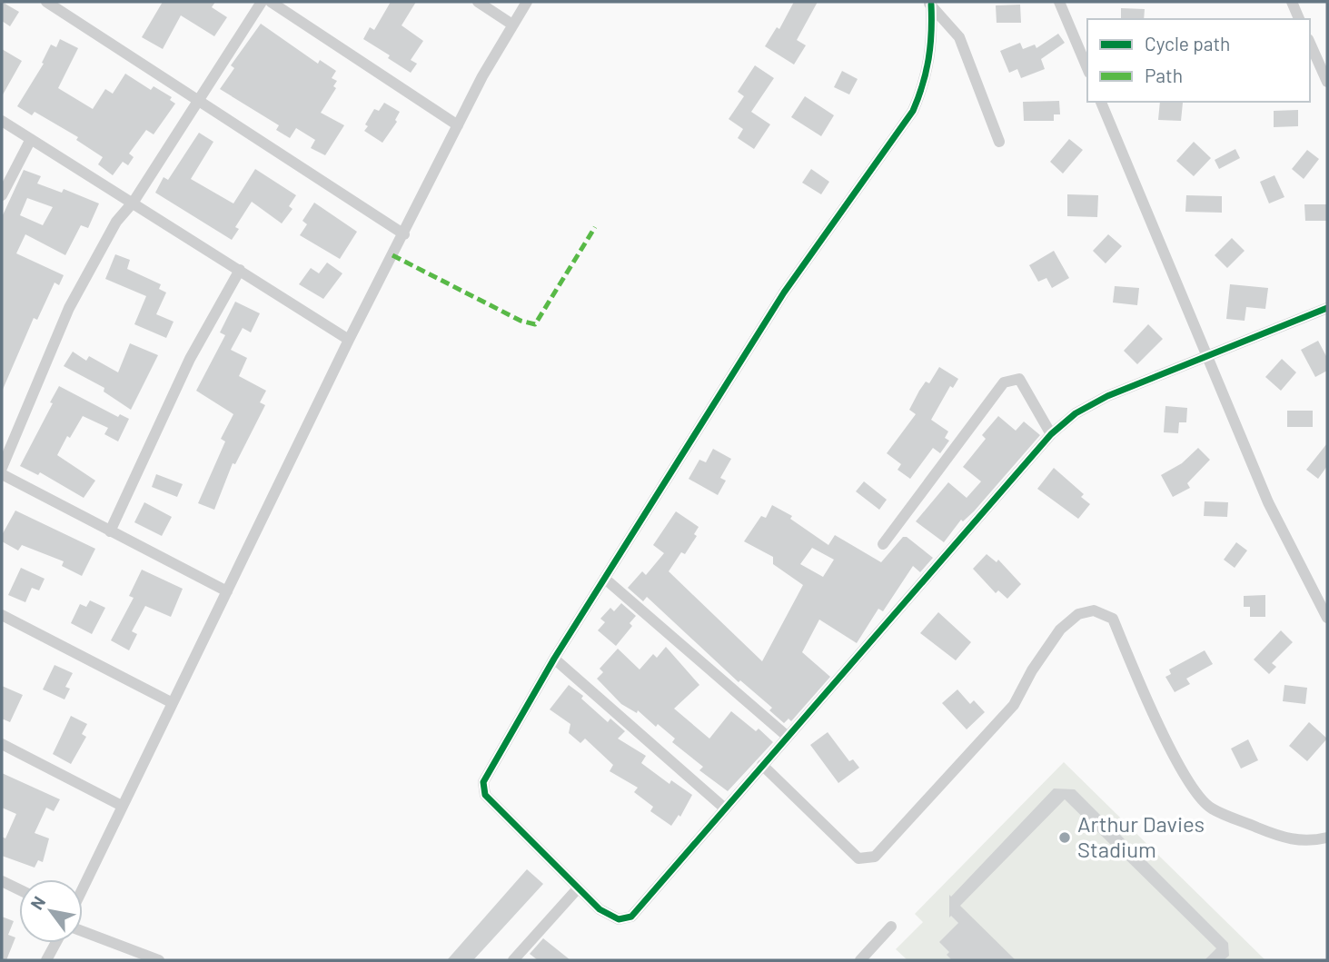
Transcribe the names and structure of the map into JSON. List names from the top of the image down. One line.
{"places":["Arthur Davies Stadium"],"legend":["Cycle path","Path"],"north":"top left"}
